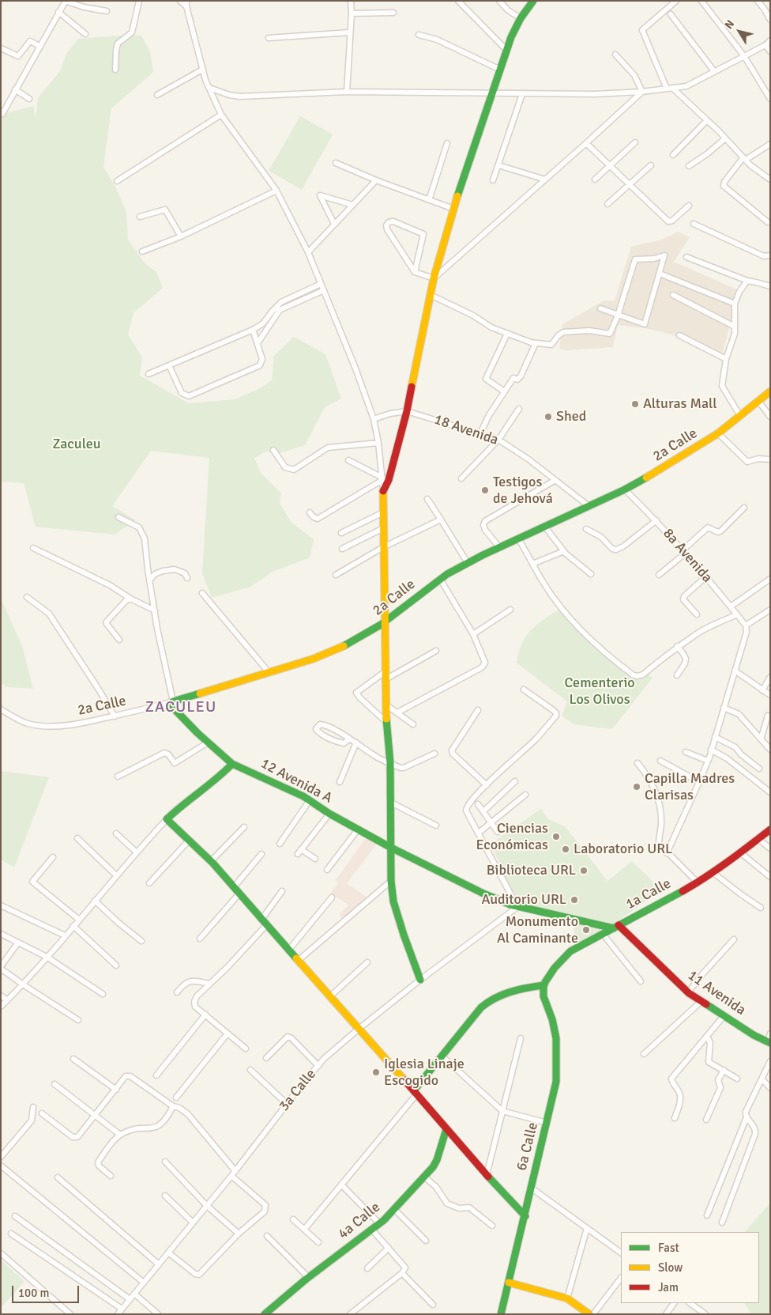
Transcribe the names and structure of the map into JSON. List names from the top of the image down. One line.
{"streets":{"street":["18 Avenida","2a Calle","8a Avenida","12 Avenida A","1a Calle","11 Avenida","3a Calle","6a Calle","4a Calle"]},"crossings":[["18 Avenida","2a Calle"],["2a Calle","8a Avenida"],["2a Calle","12 Avenida A"],["12 Avenida A","1a Calle"],["12 Avenida A","11 Avenida"],["12 Avenida A","3a Calle"],["1a Calle","11 Avenida"],["1a Calle","6a Calle"]],"districts":["ZACULEU"],"parks":["Zaculeu","Cementerio Los Olivos"],"places":["Alturas Mall","Shed","Testigos de Jehová","Capilla Madres Clarisas","Ciencias Económicas","Laboratorio URL","Biblioteca URL","Auditorio URL","Monumento Al Caminante","Iglesia Linaje Escogido"],"legend":["Fast","Slow","Jam"],"scale_bar":"100 m","north":"top left"}
